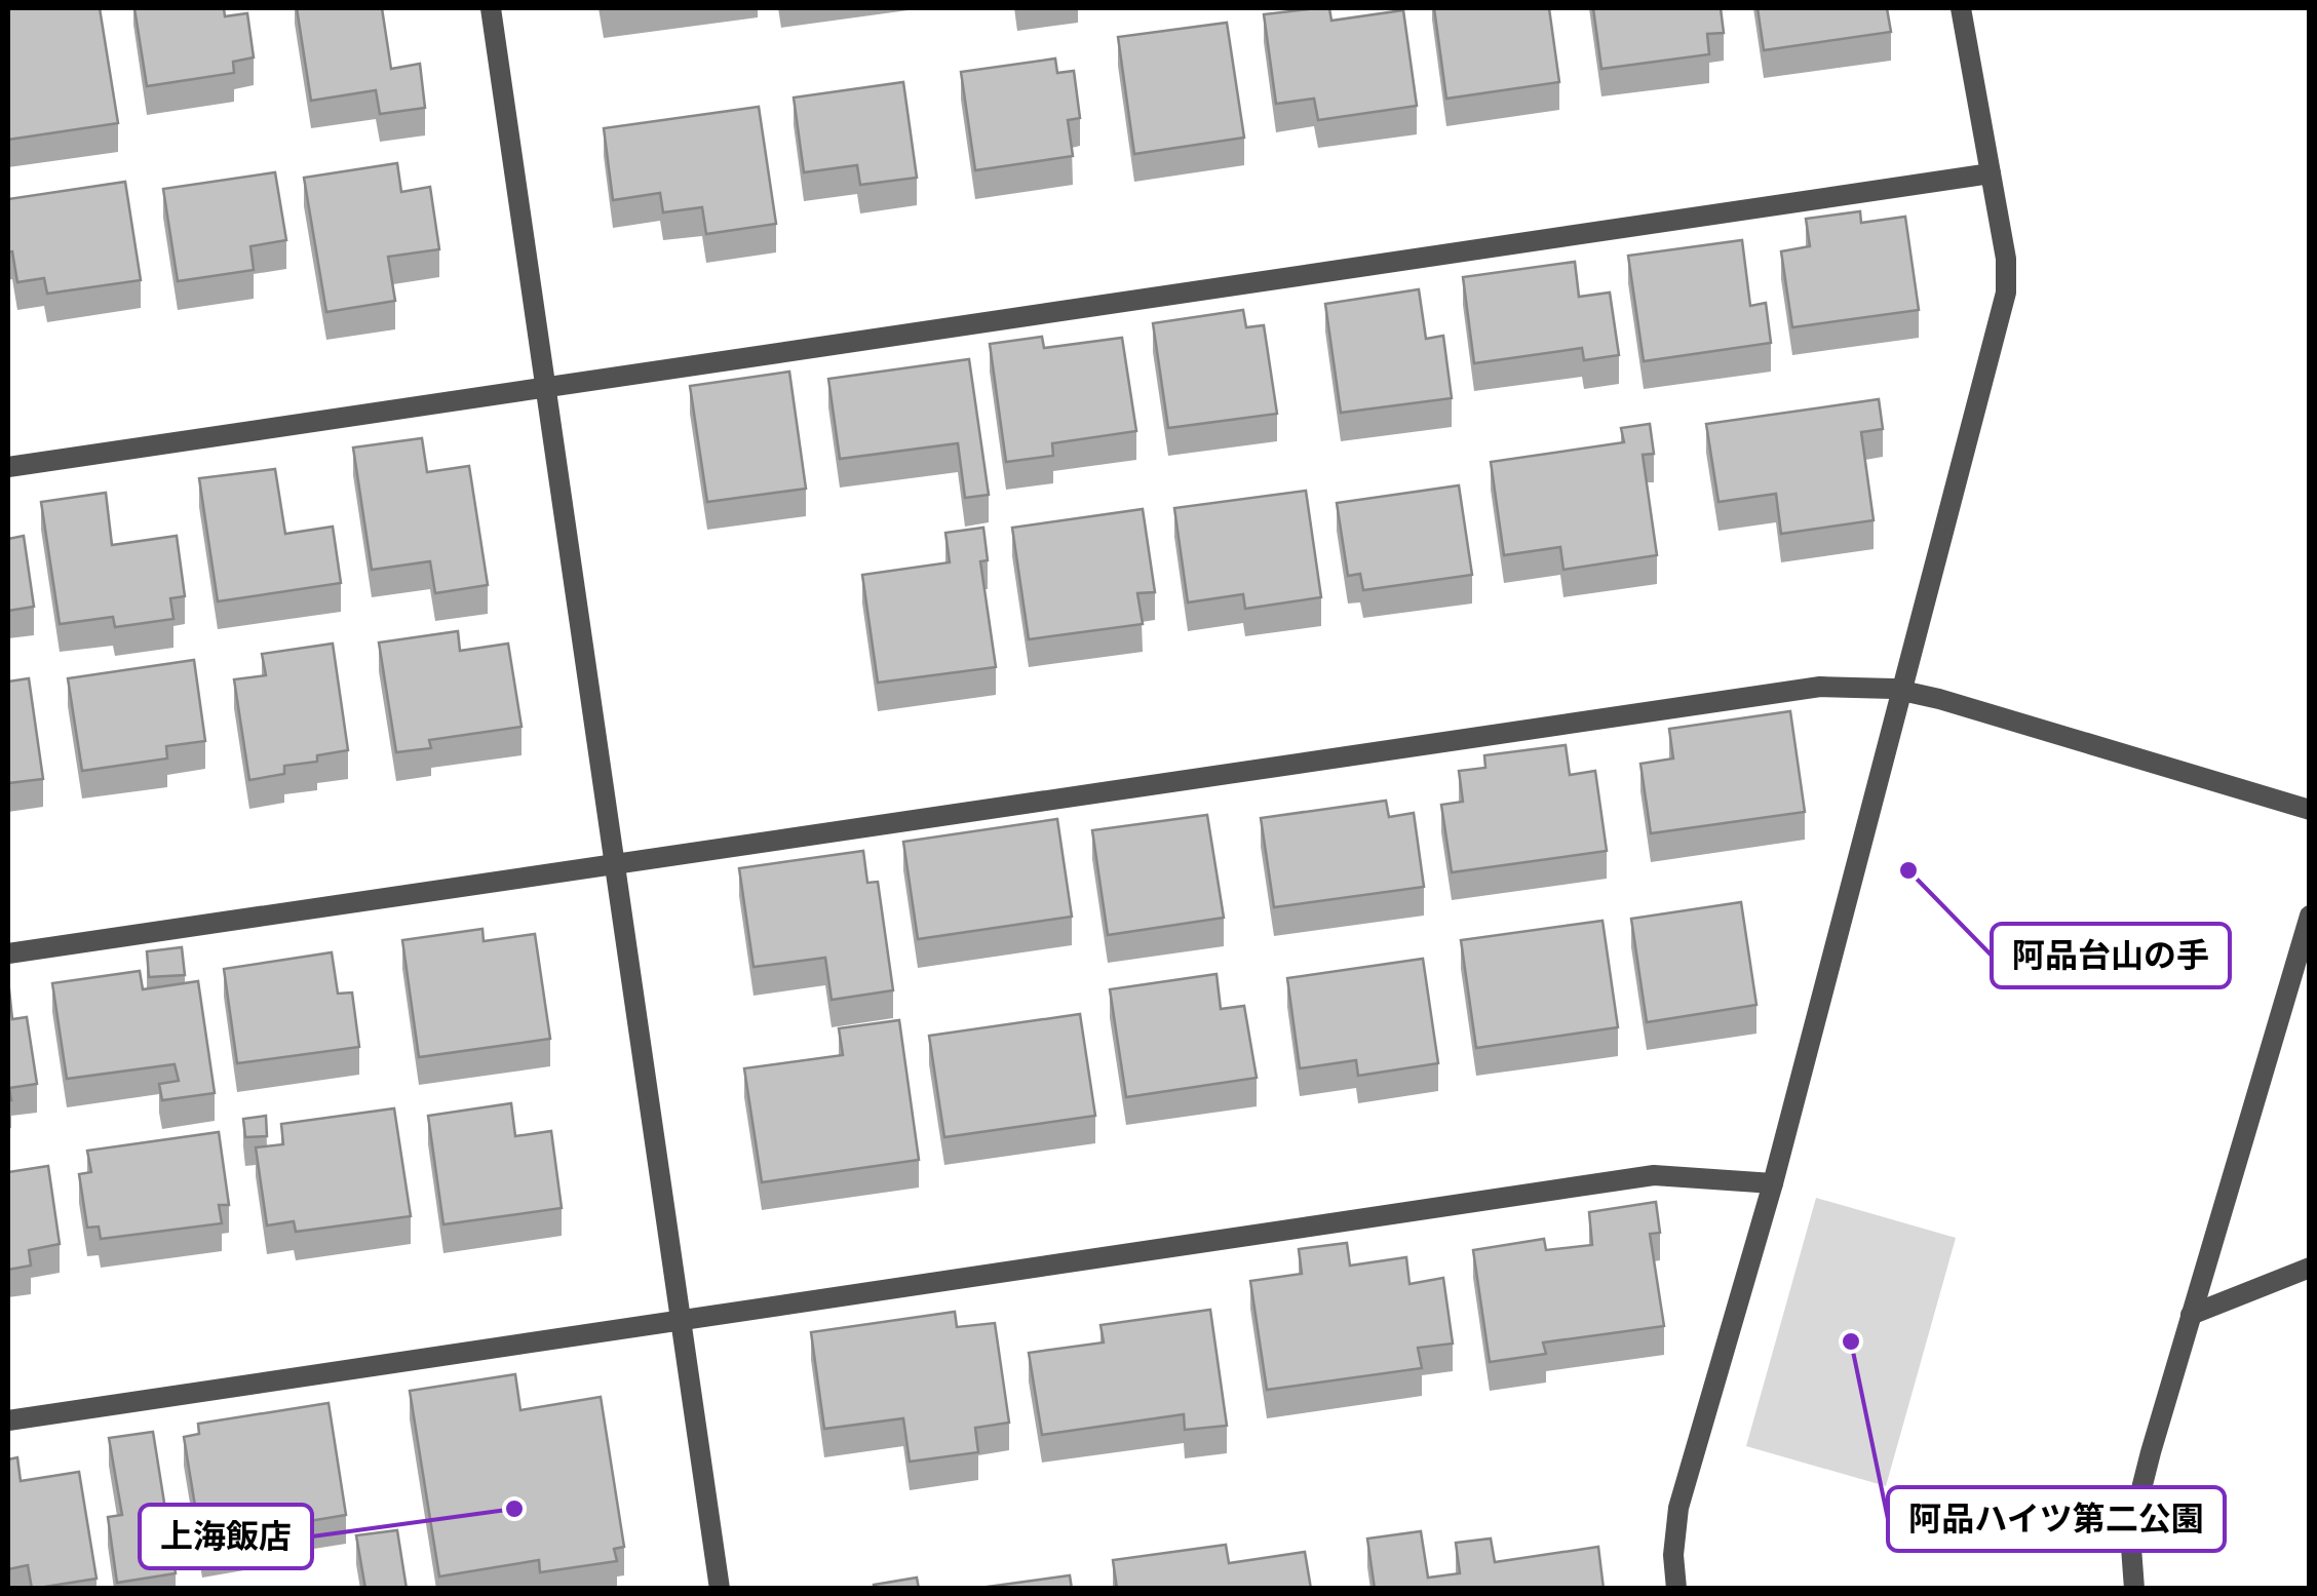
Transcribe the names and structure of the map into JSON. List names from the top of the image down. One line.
{"places":["阿品台山の手","阿品ハイツ第二公園","上海飯店"]}
